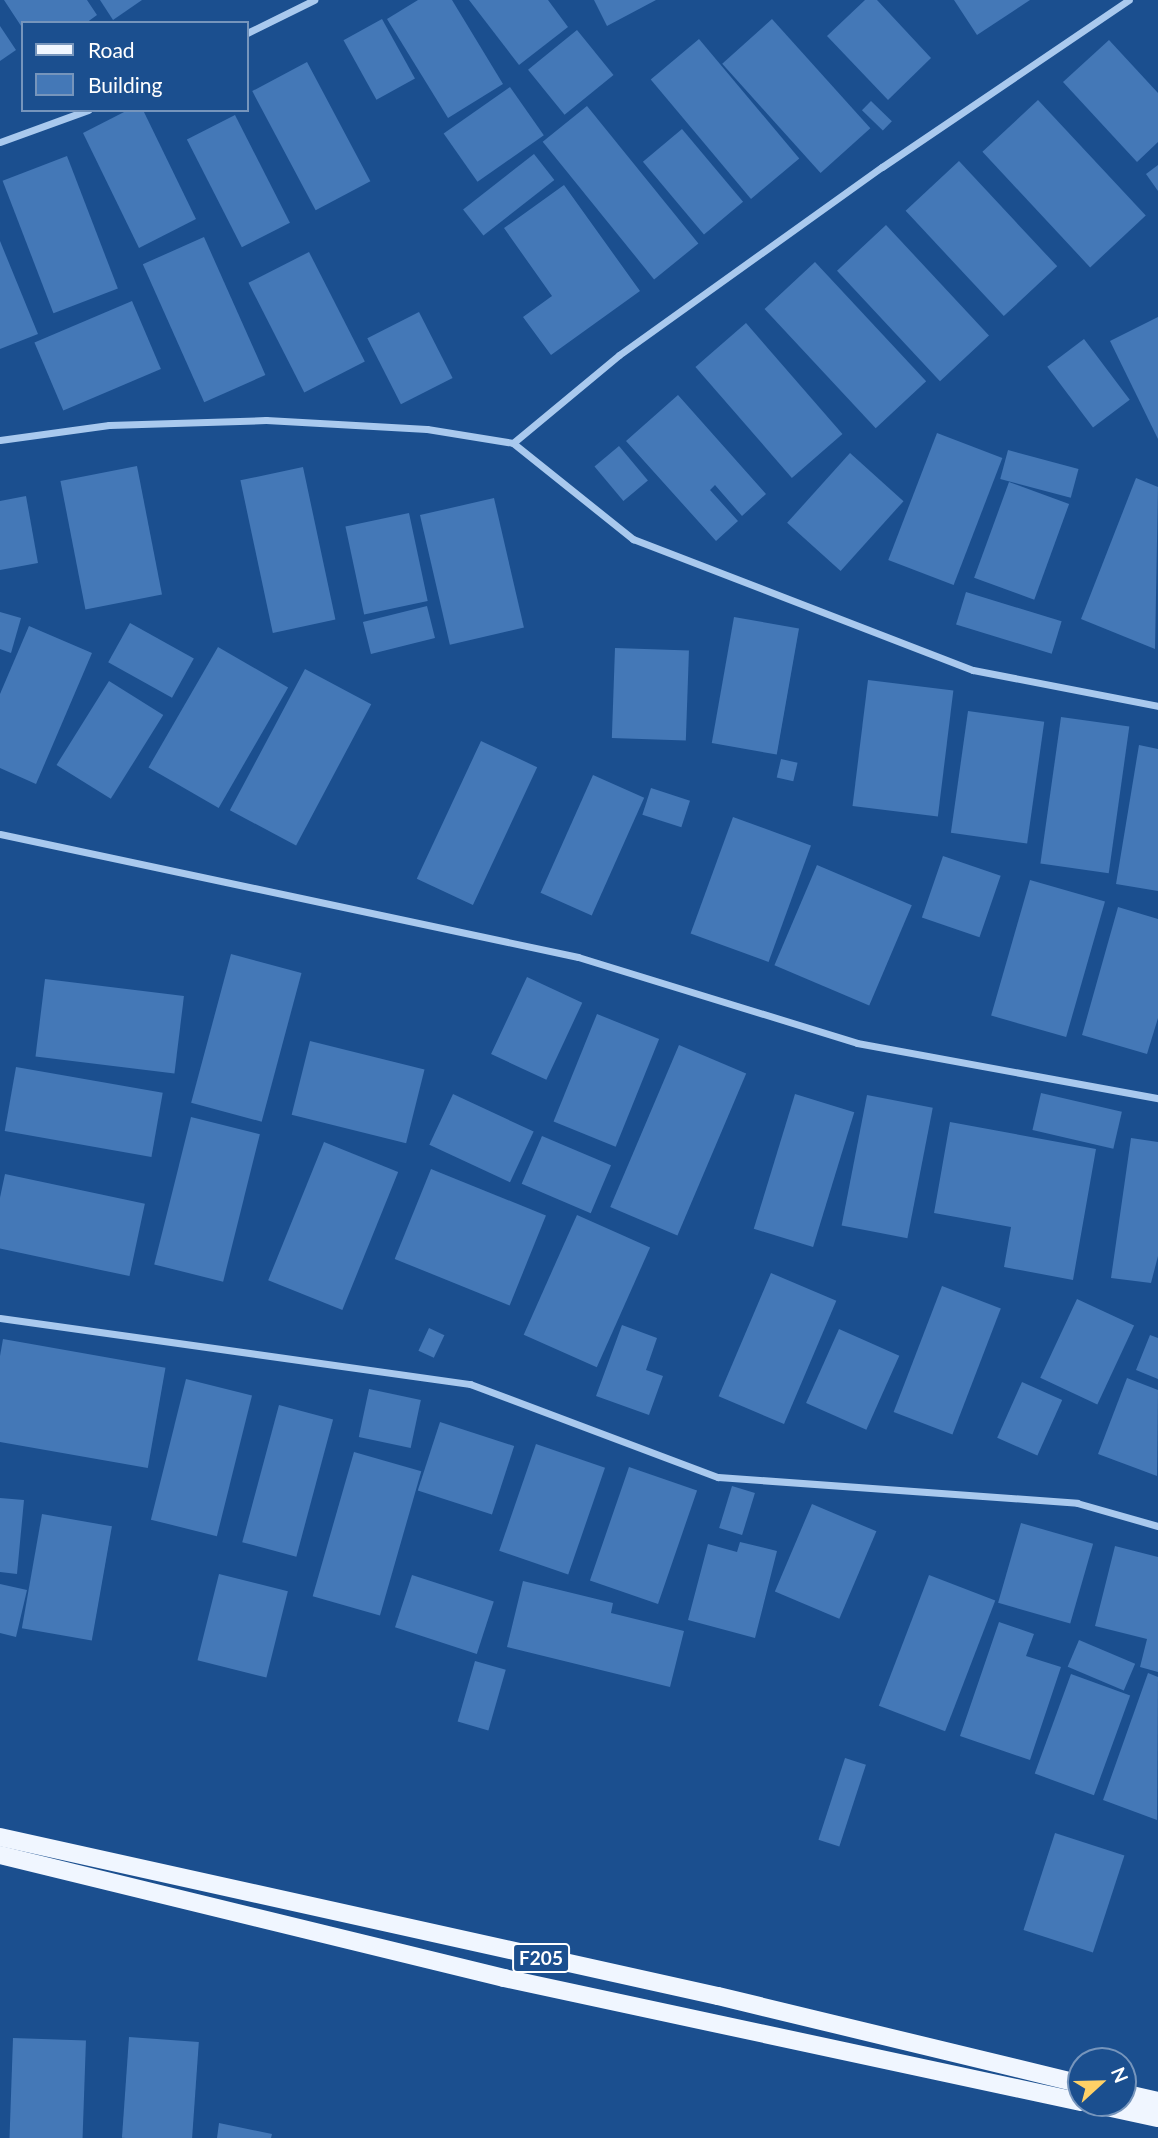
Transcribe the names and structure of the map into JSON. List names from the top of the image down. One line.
{"streets":{"main road":["F205"]},"legend":["Road","Building"],"north":"right"}
